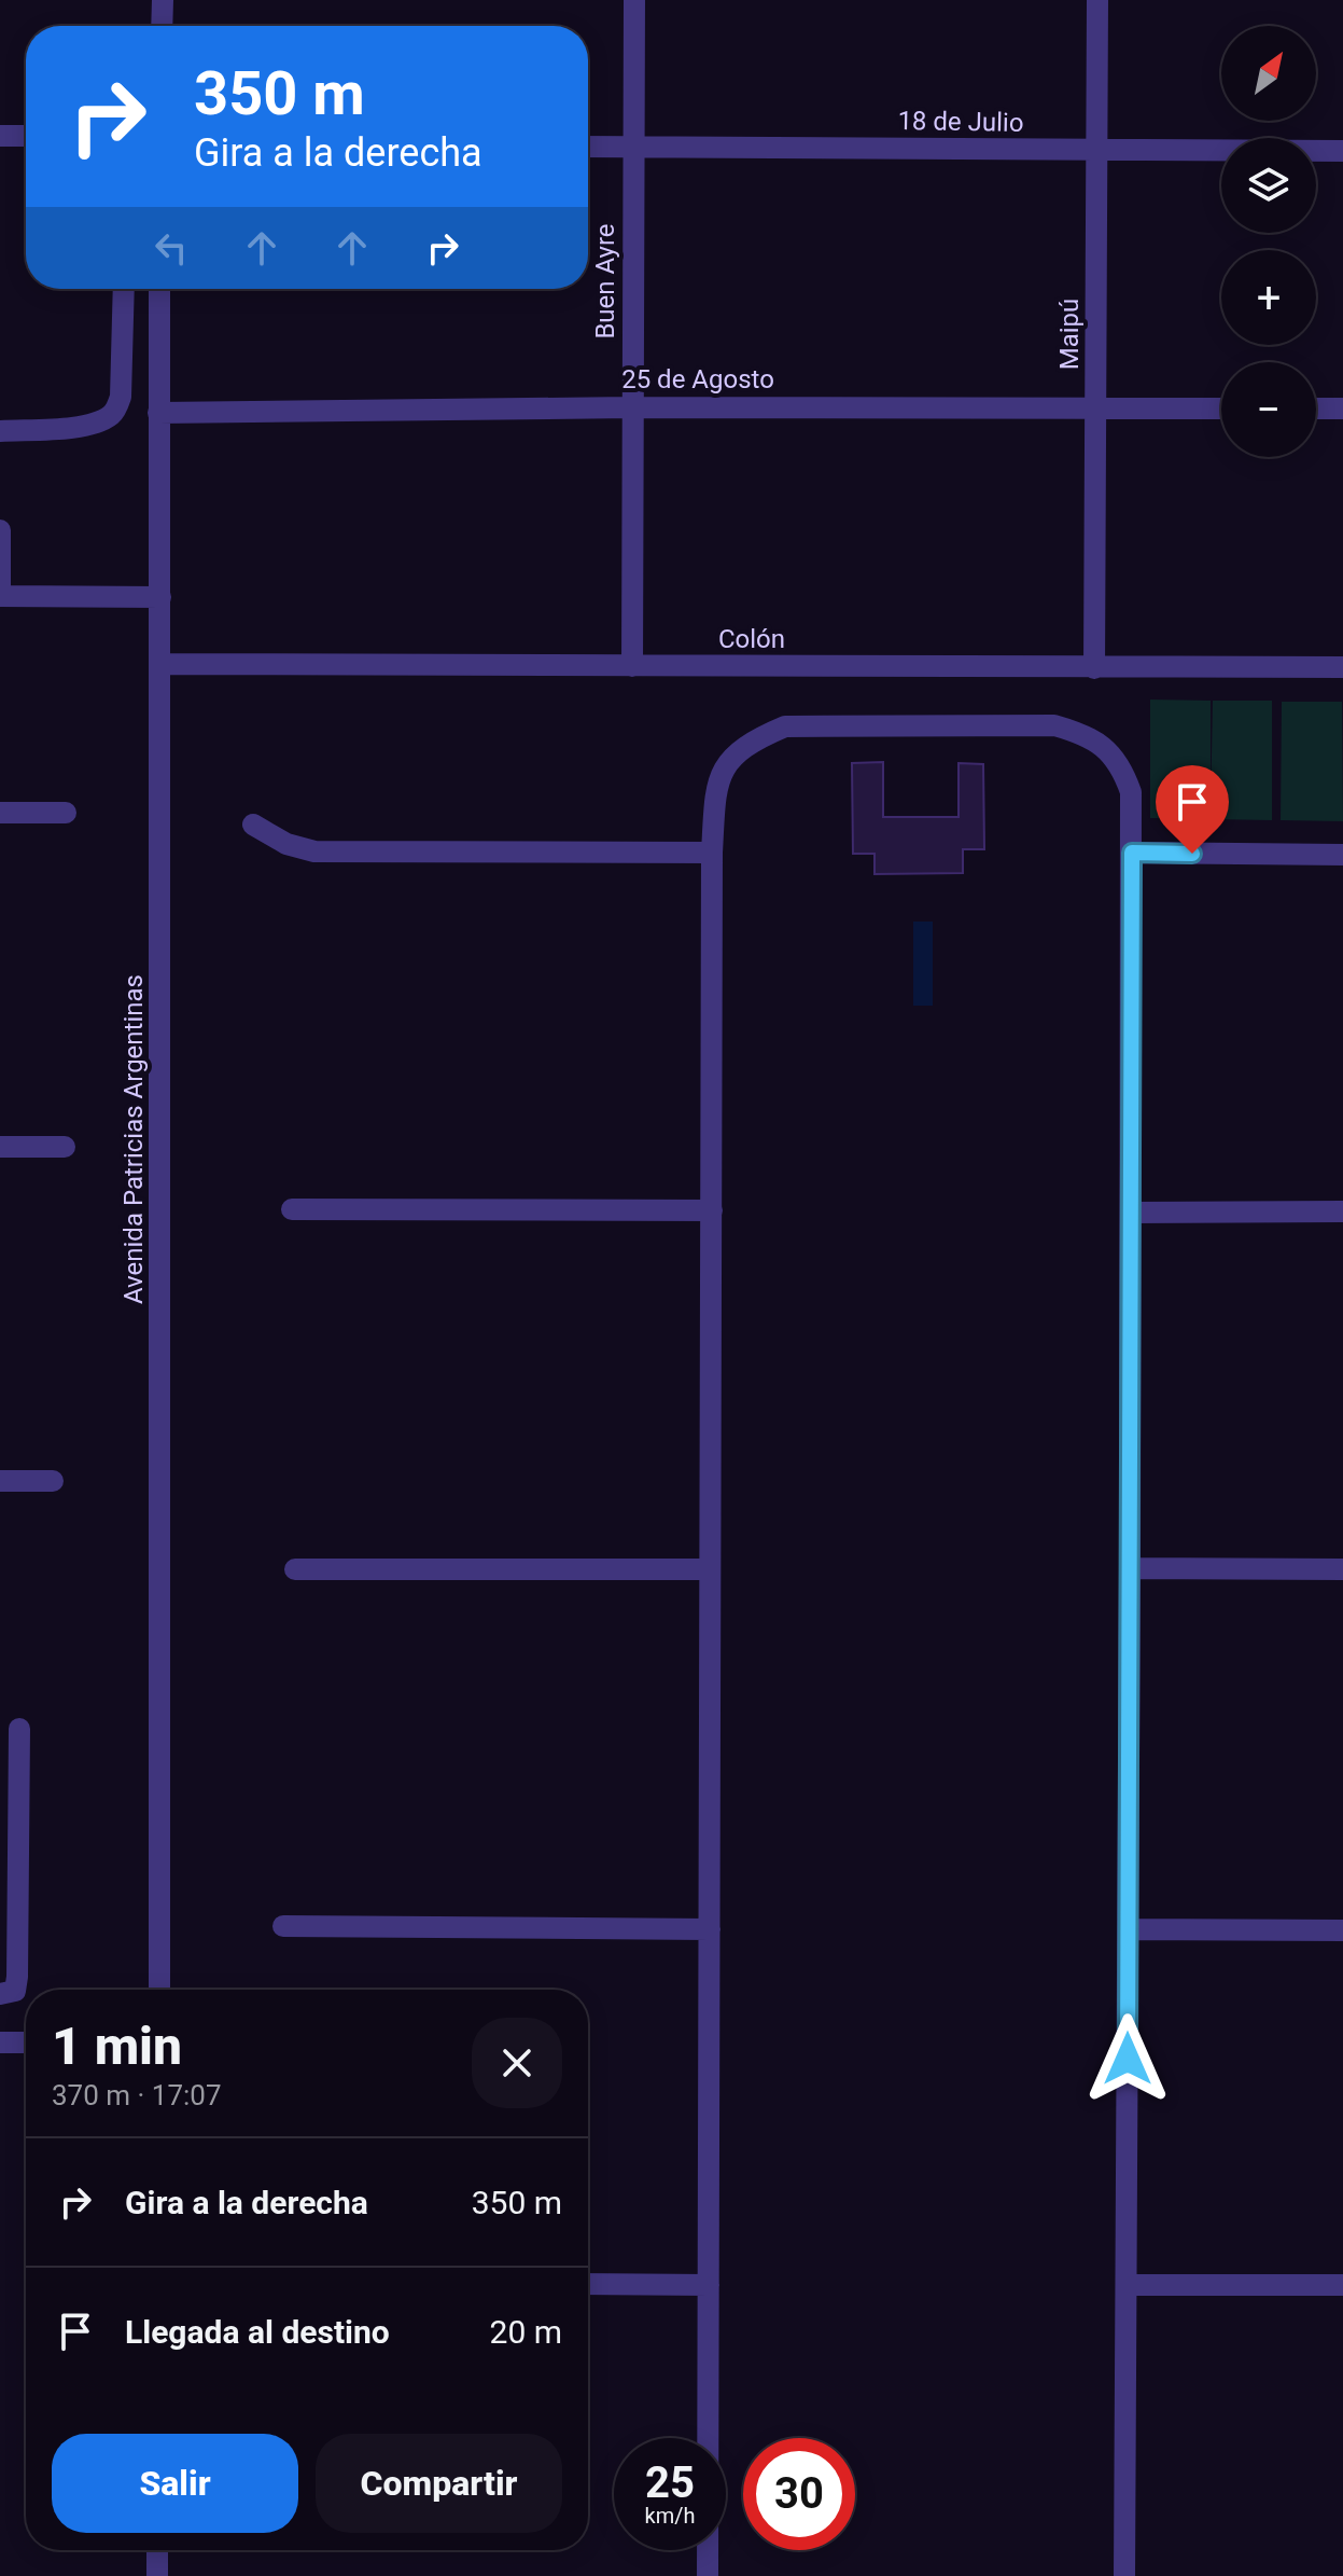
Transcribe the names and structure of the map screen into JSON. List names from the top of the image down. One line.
{"streets":{"street":["18 de Julio","Buen Ayre","Maipú","25 de Agosto","Colón","Avenida Patricias Argentinas"]},"crossings":[["18 de Julio","Buen Ayre"],["18 de Julio","Maipú"],["Buen Ayre","25 de Agosto"],["Buen Ayre","Colón"],["Maipú","25 de Agosto"],["Maipú","Colón"],["25 de Agosto","Avenida Patricias Argentinas"],["Colón","Avenida Patricias Argentinas"]],"north":"top right","page":{"map_buttons":["+","−"],"turn":["350 m","Gira a la derecha"],"heading":["1 min","370 m · 17:07"],"list":[{"name":"Gira a la derecha","value":"350 m"},{"name":"Llegada al destino","value":"20 m"}],"buttons":["Salir","Compartir"],"speed":"25 km/h","limit":"30"}}
